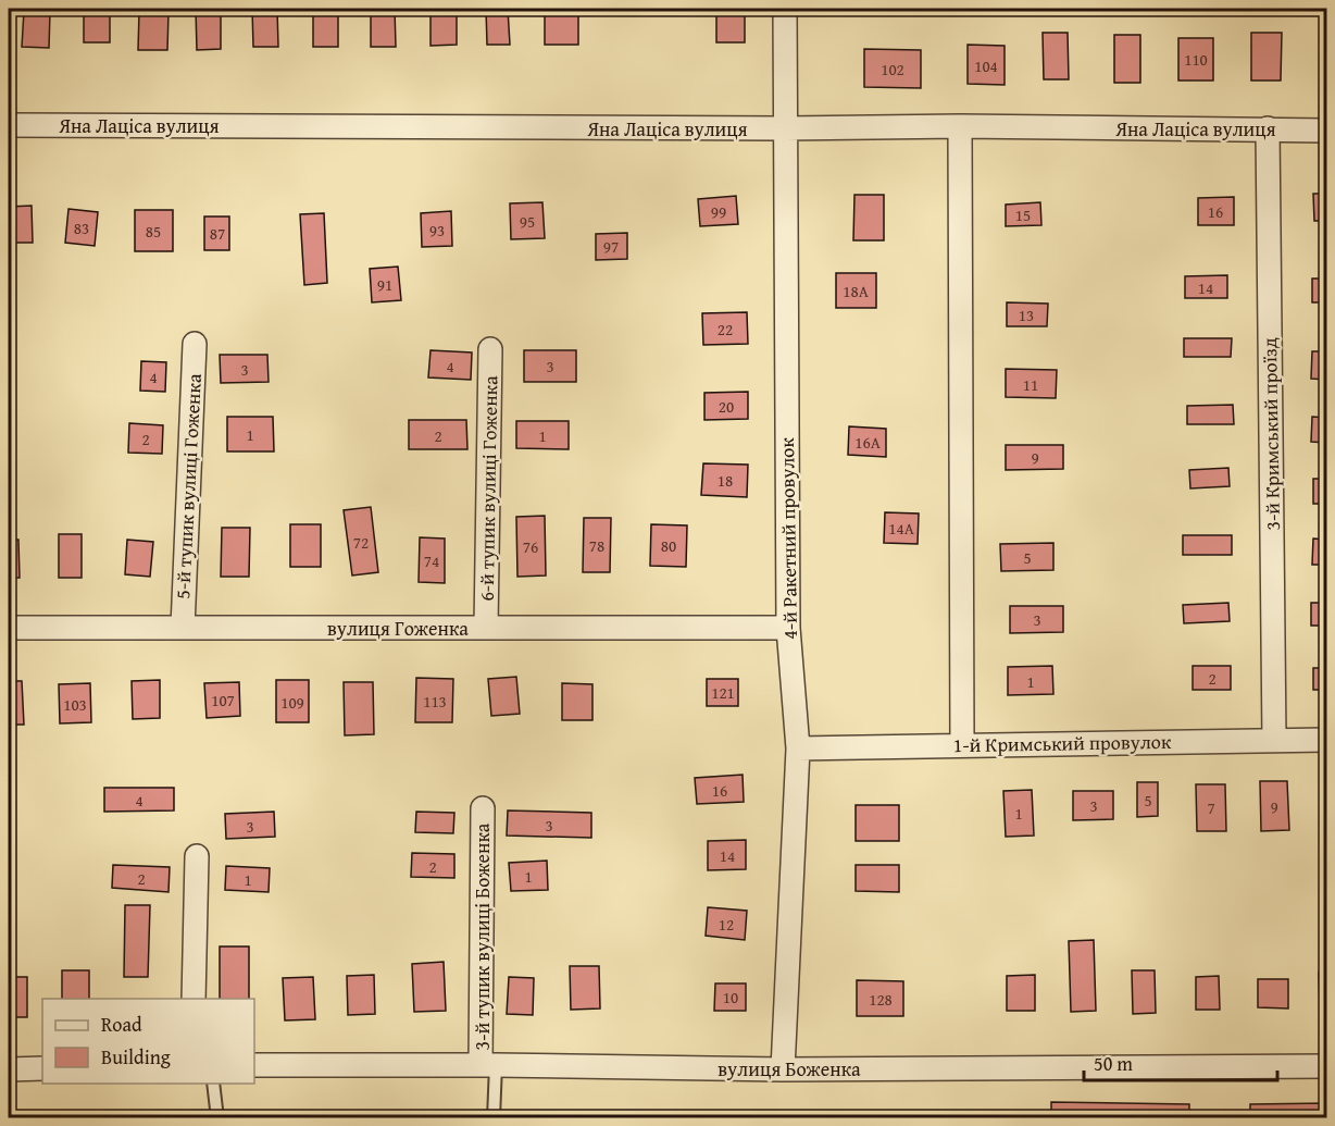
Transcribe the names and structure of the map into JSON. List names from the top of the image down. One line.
{"streets":{"street":["Яна Лаціса вулиця","3-й Кримський проїзд","5-й тупик вулиці Гоженка","6-й тупик вулиці Гоженка","4-й Ракетний провулок","вулиця Гоженка","1-й Кримський провулок","3-й тупик вулиці Боженка","вулиця Боженка"]},"crossings":[["Яна Лаціса вулиця","3-й Кримський проїзд"],["Яна Лаціса вулиця","4-й Ракетний провулок"],["3-й Кримський проїзд","1-й Кримський провулок"],["5-й тупик вулиці Гоженка","вулиця Гоженка"],["6-й тупик вулиці Гоженка","вулиця Гоженка"],["4-й Ракетний провулок","вулиця Гоженка"],["4-й Ракетний провулок","1-й Кримський провулок"],["4-й Ракетний провулок","вулиця Боженка"],["3-й тупик вулиці Боженка","вулиця Боженка"]],"house_numbers":["110","104","102","99","16","15","95","83","93","85","87","97","91","14","18А","13","22","4","3","3","4","11","20","1","2","1","2","16А","9","18","14А","72","78","80","76","5","74","3","2","1","121","107","113","109","103","16","4","5","3","9","7","1","3","3","14","2","1","2","1","12","10","128"],"legend":["Road","Building"],"scale_bar":"50 m"}
